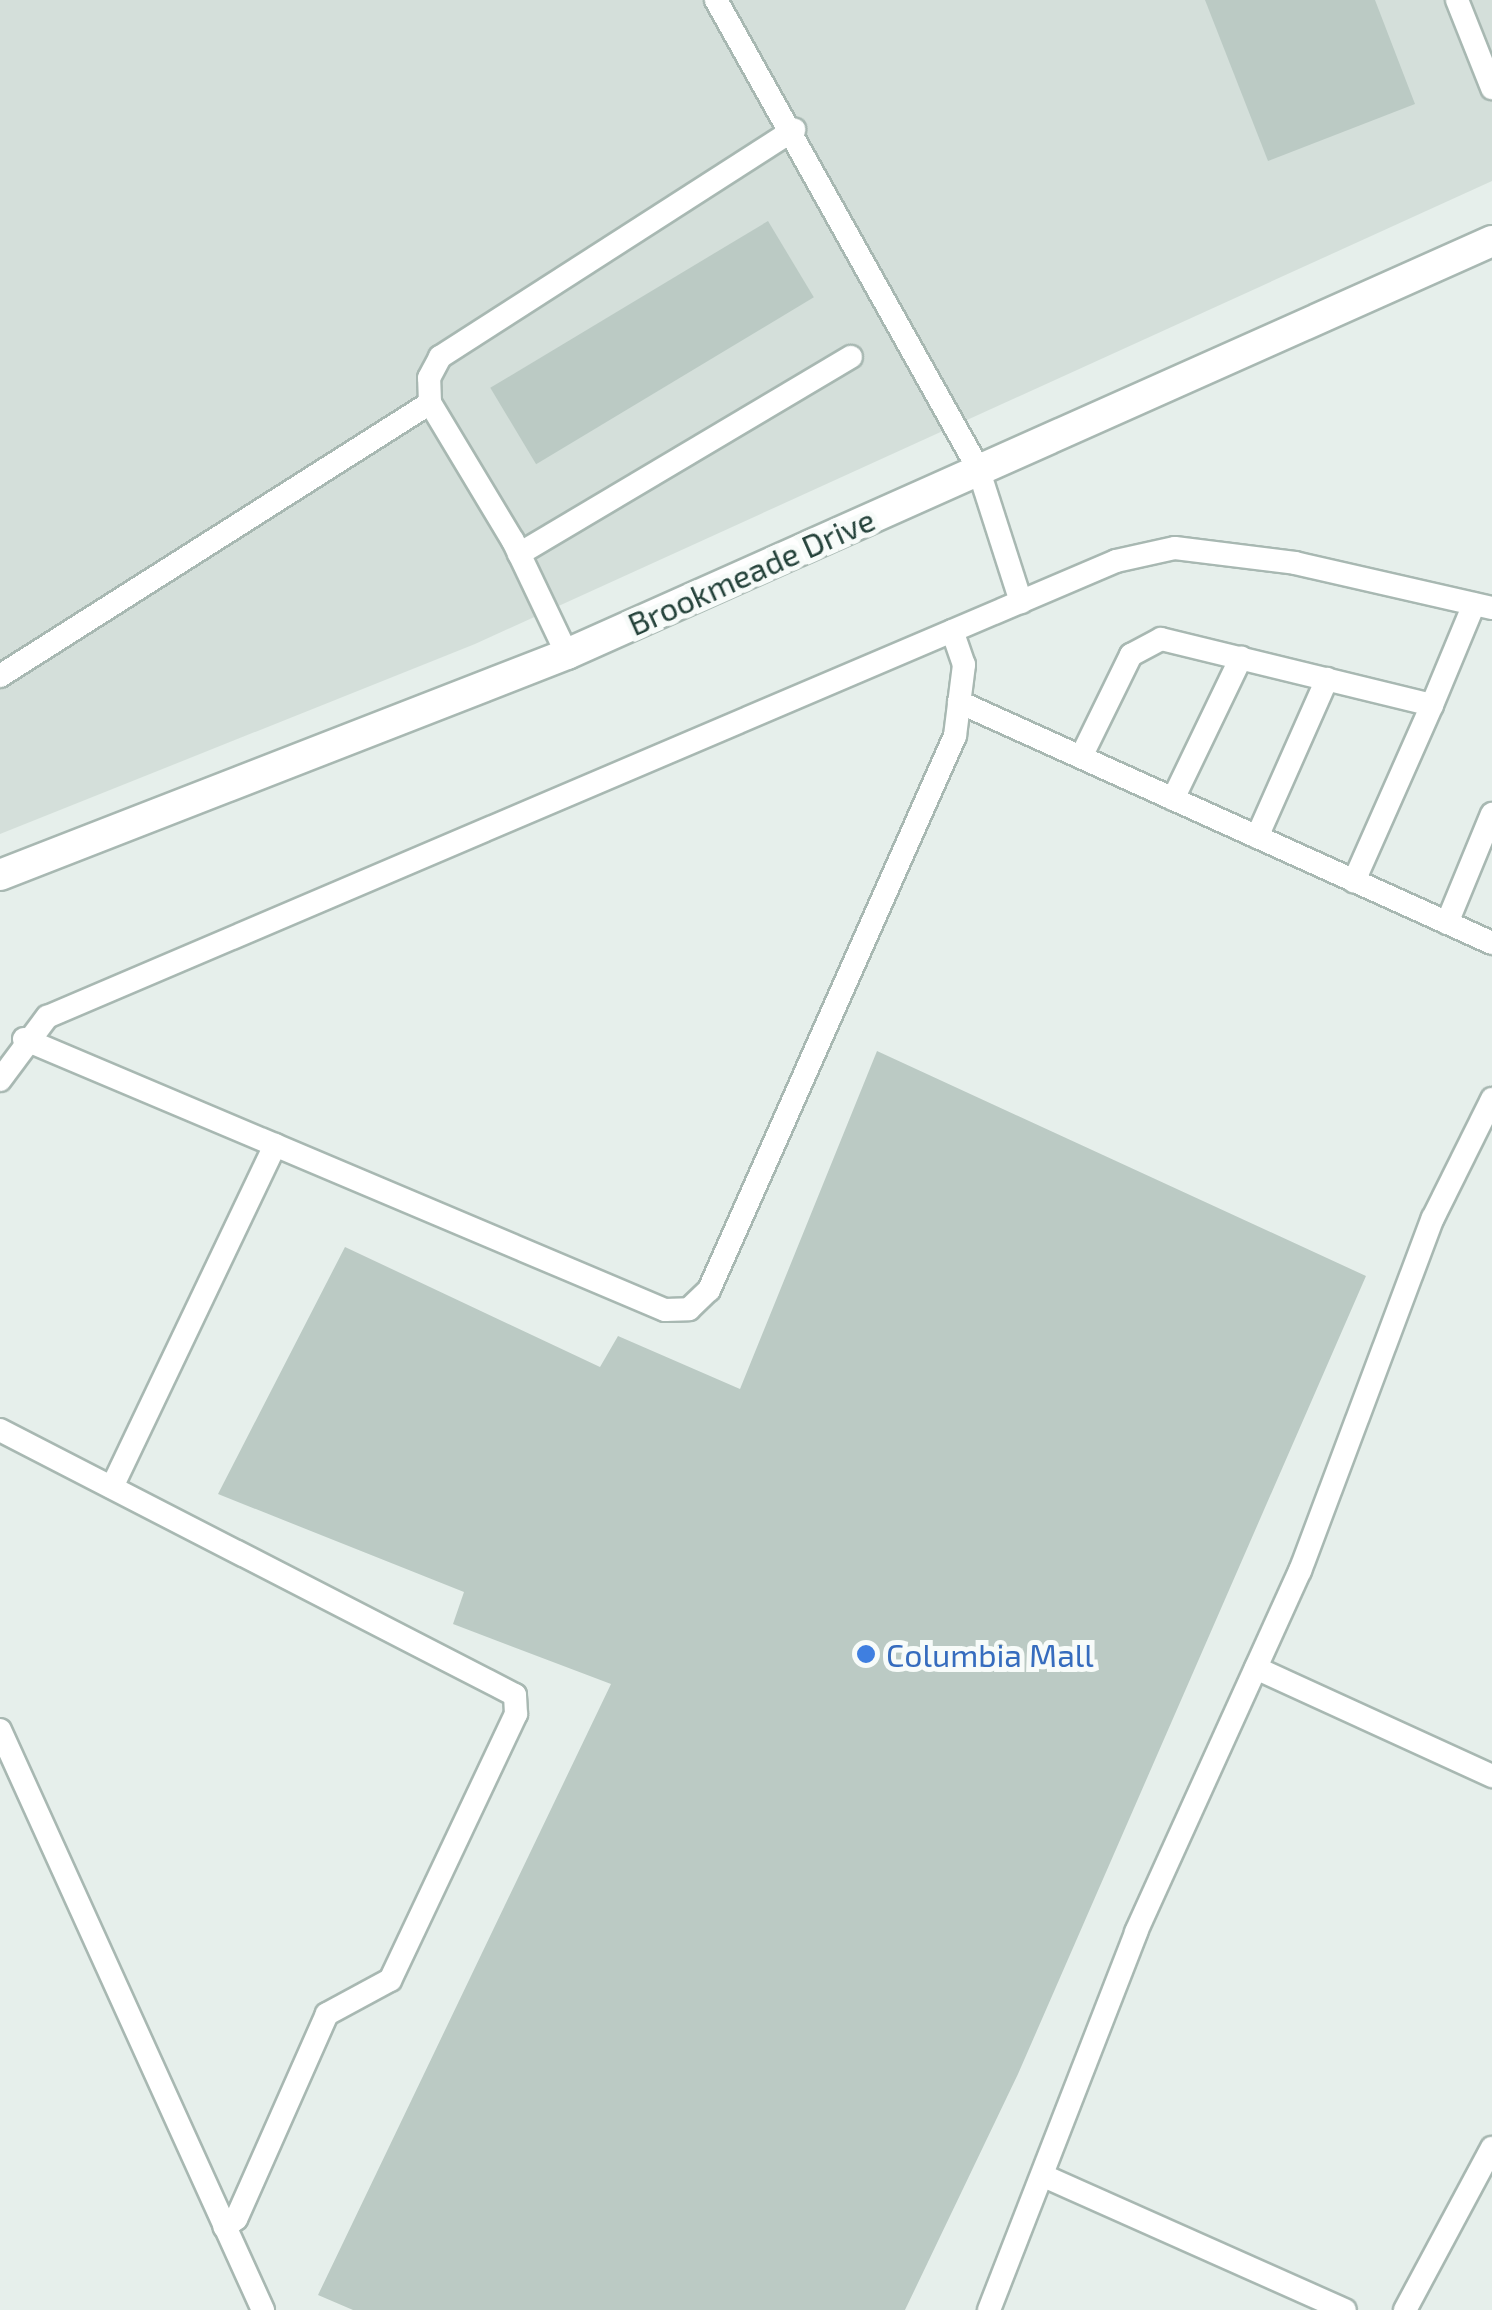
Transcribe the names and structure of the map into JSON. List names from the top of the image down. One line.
{"streets":{"street":["Brookmeade Drive"]},"places":["Columbia Mall"]}
